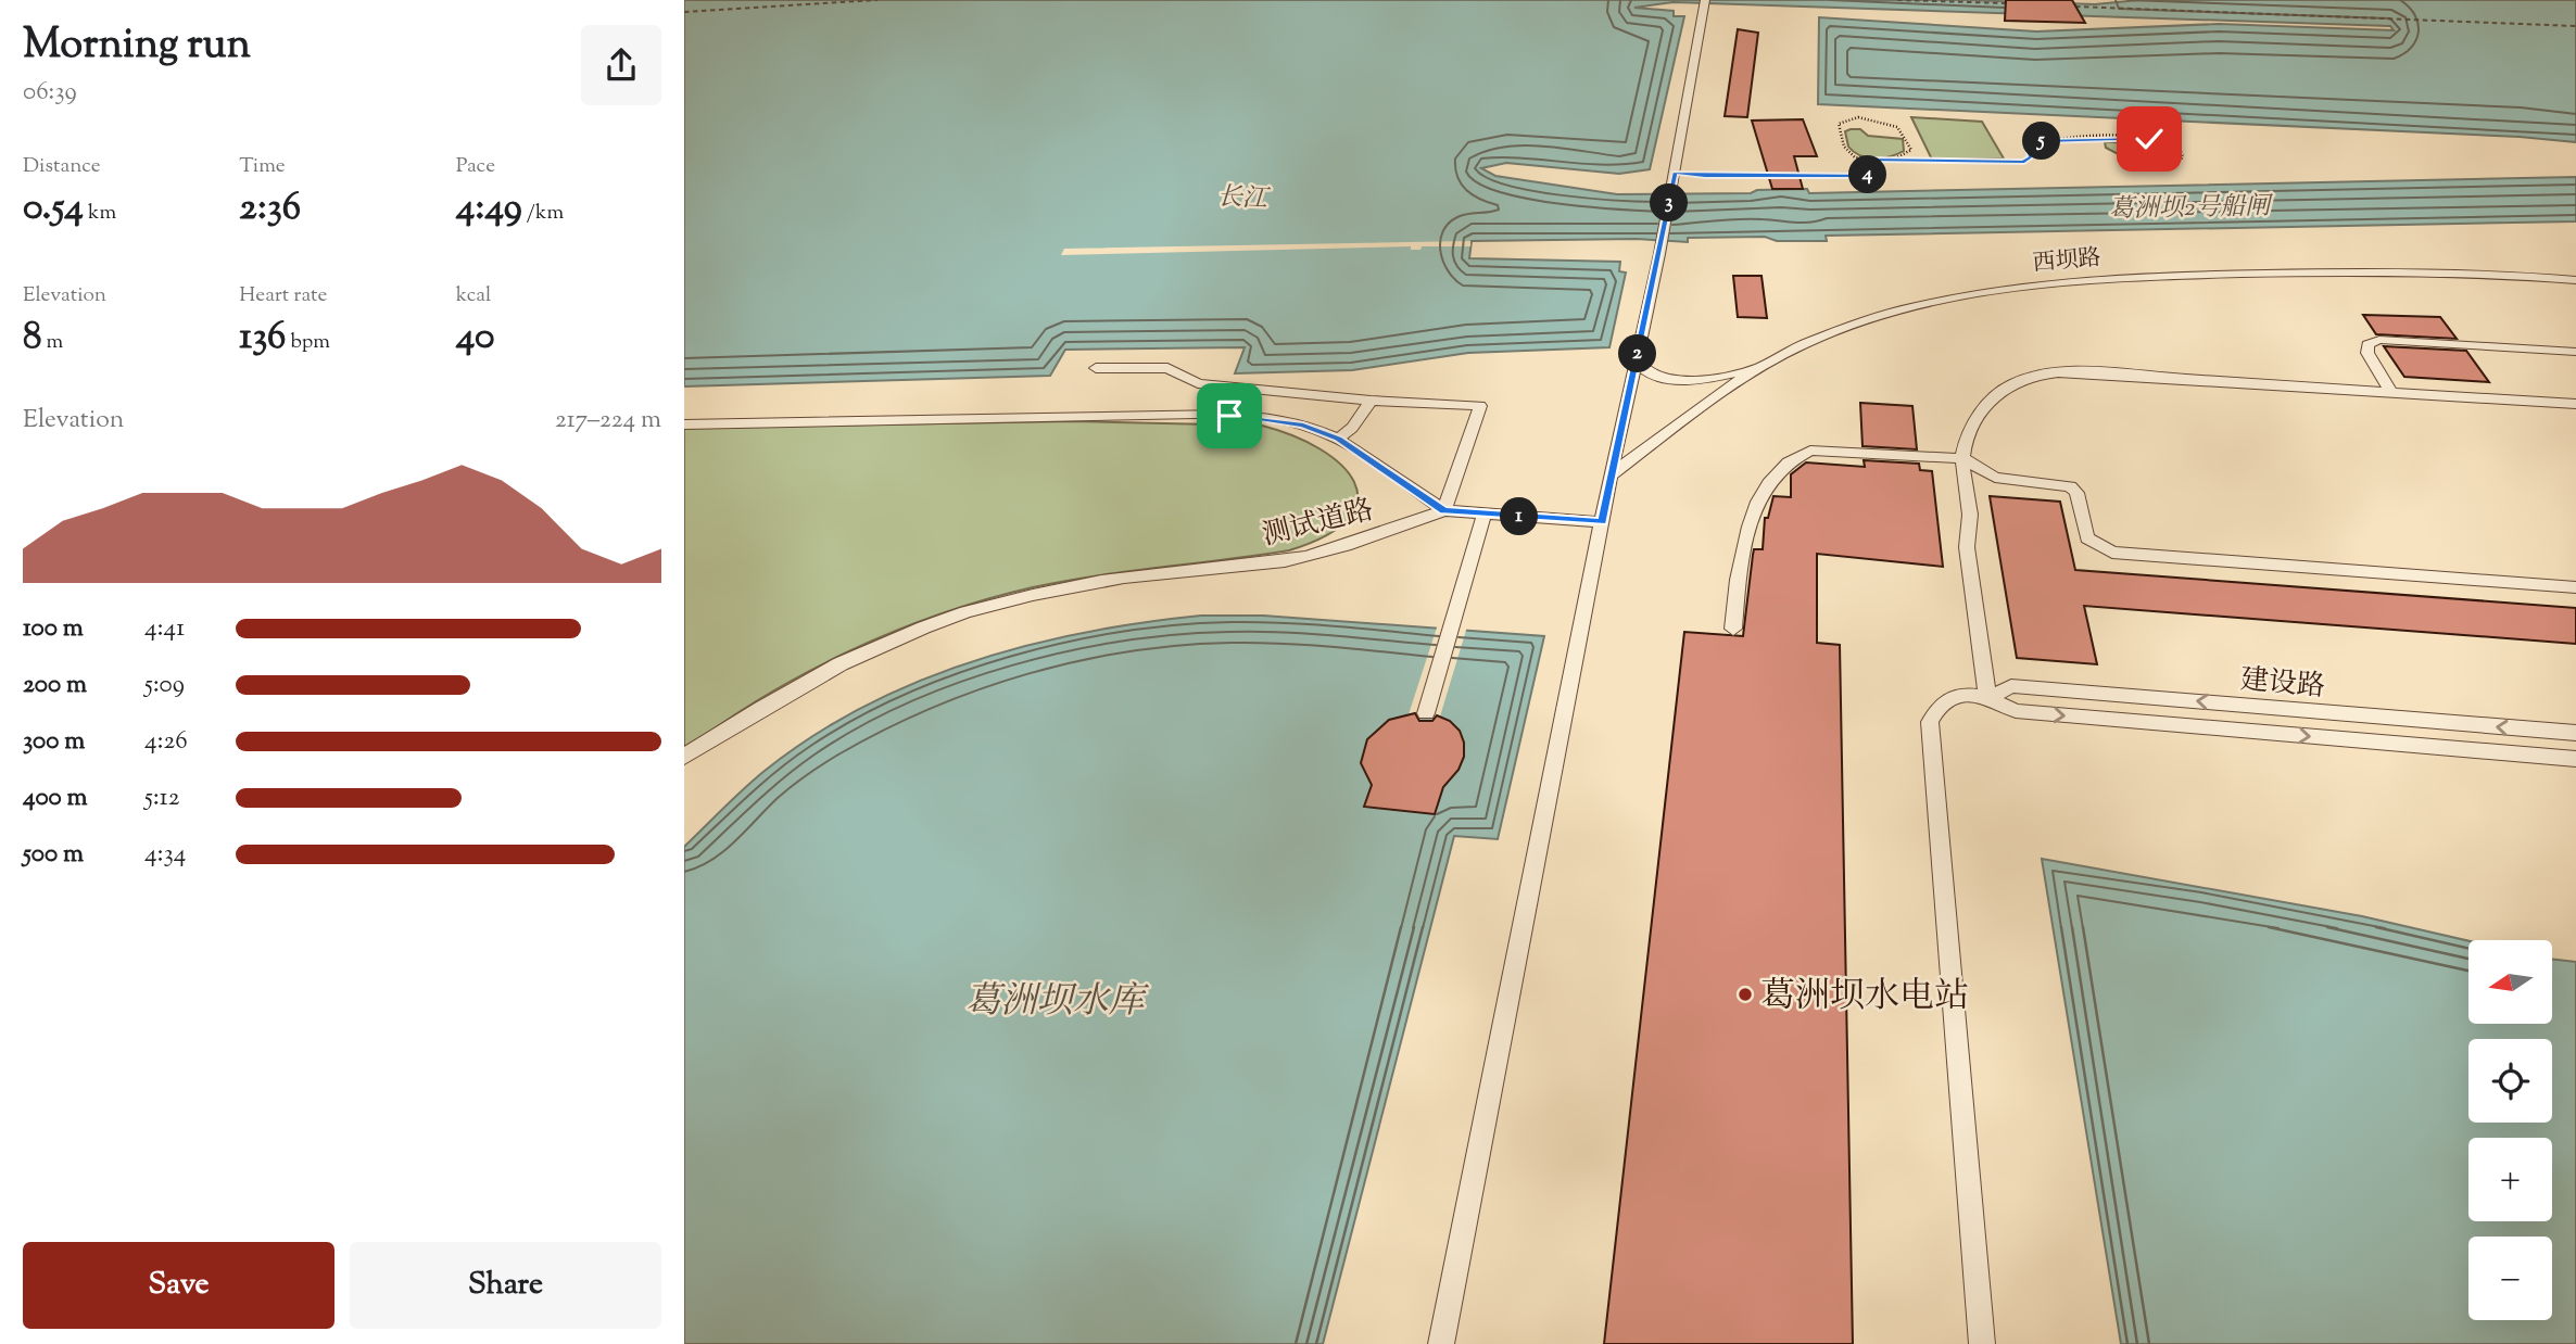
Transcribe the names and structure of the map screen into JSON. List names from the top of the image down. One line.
{"streets":{"lane":["西坝路","测试道路","建设路"]},"water":["长江","葛洲坝2号船闸","葛洲坝水库"],"places":["葛洲坝水电站"],"north":"left","page":{"heading":["Morning run","06:39"],"pins":["5","4","3","2","1"],"stats":[["Distance","0.54 km"],["Time","2:36"],["Pace","4:49 /km"],["Elevation","8 m"],["Heart rate","136 bpm"],["kcal","40"]],"chart":["Elevation","217–224 m"],"list":[{"name":"100 m","note":"4:41"},{"name":"200 m","note":"5:09"},{"name":"300 m","note":"4:26"},{"name":"400 m","note":"5:12"},{"name":"500 m","note":"4:34"}],"map_buttons":["+","−"],"buttons":["Save","Share"]}}
